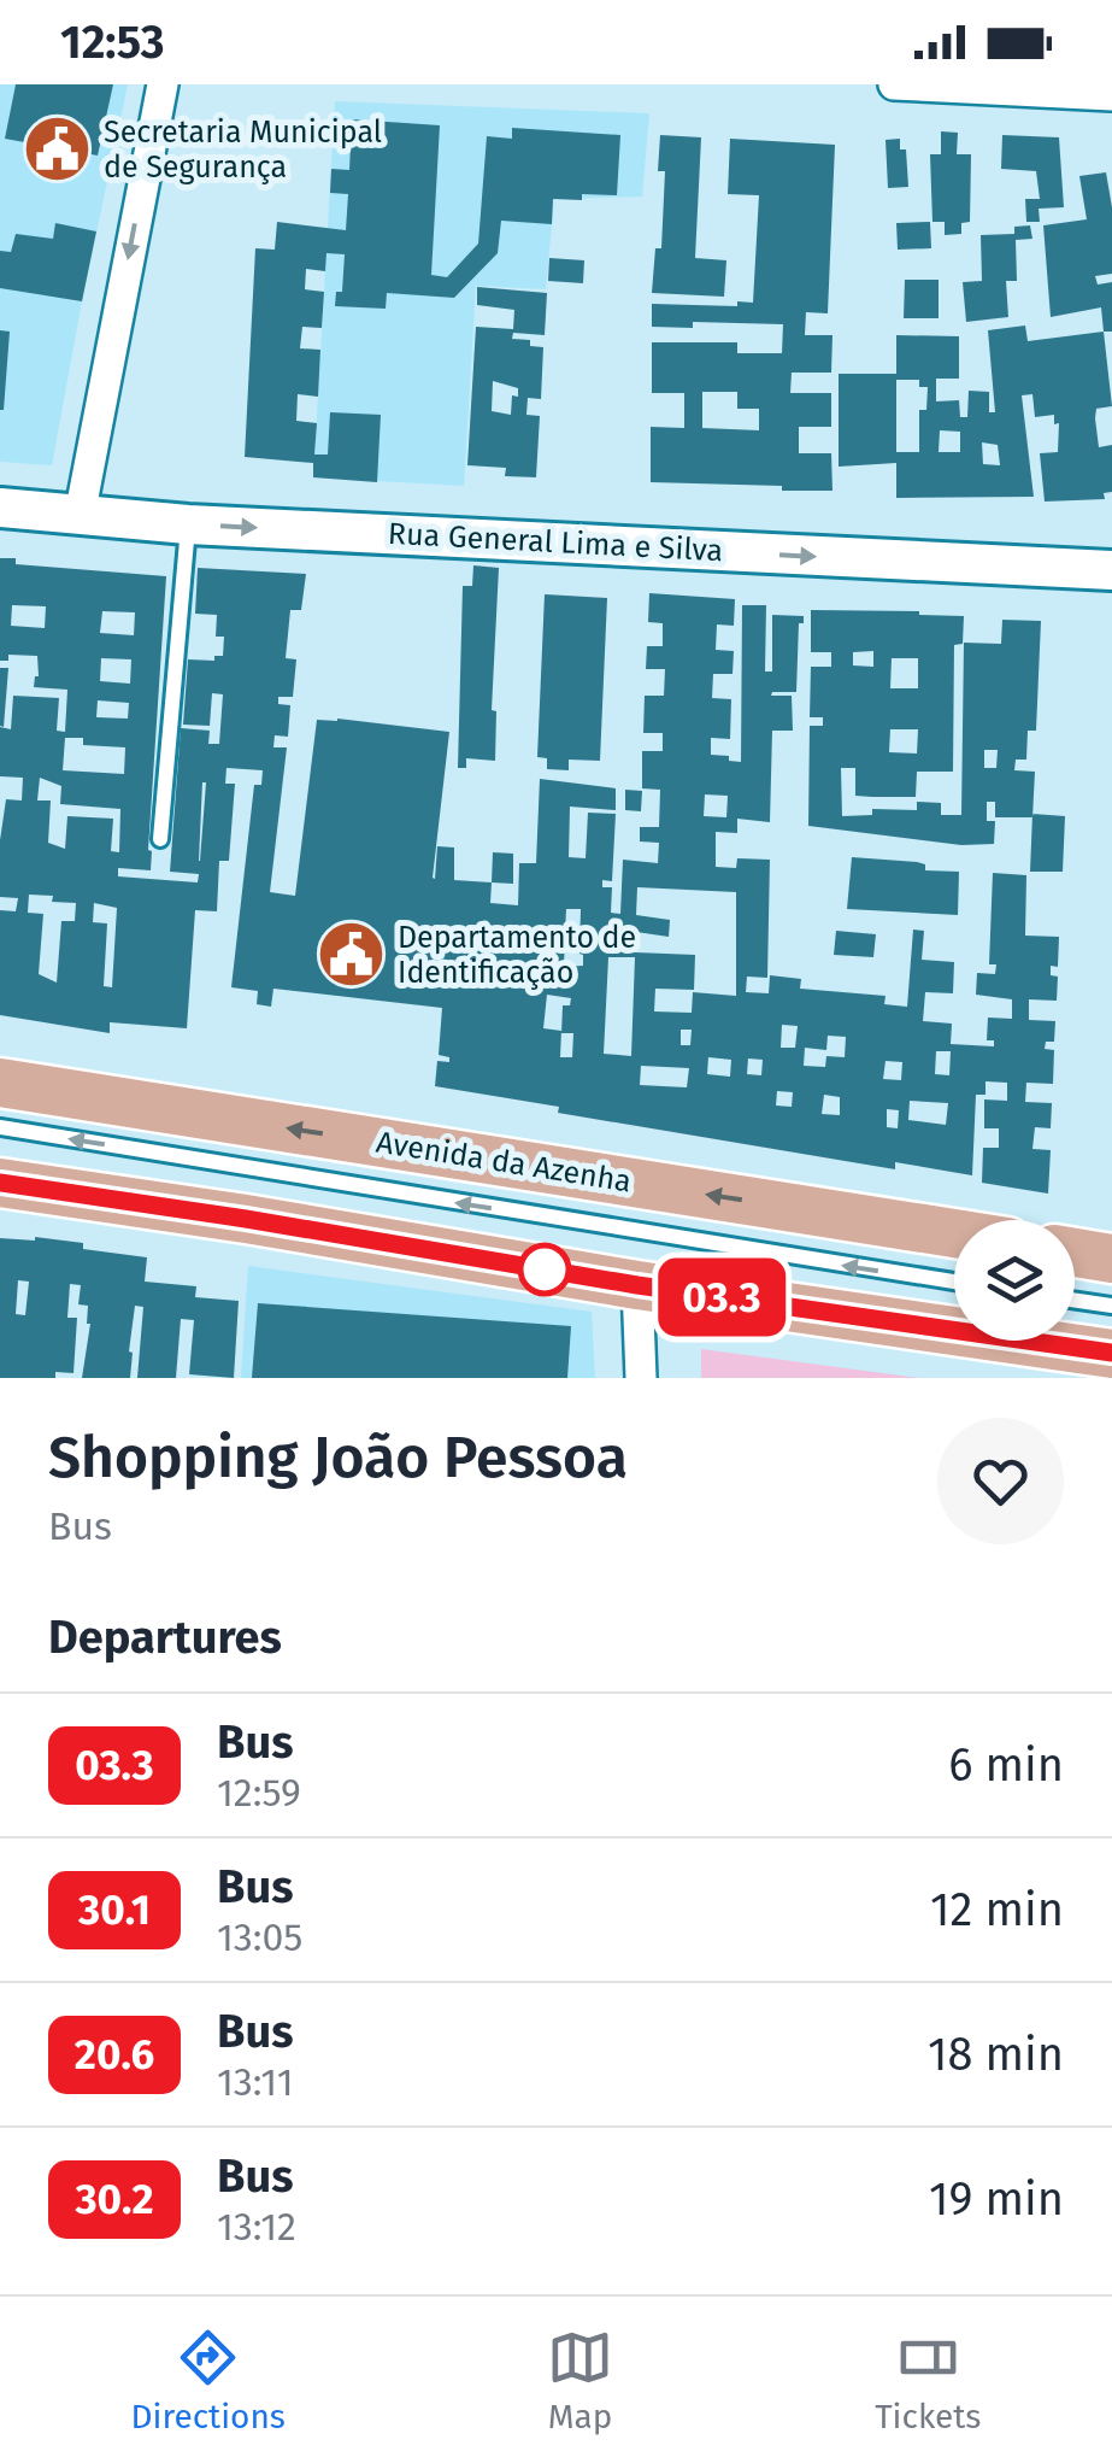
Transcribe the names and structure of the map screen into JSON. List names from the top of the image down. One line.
{"streets":{"main road":["Avenida da Azenha"],"street":["Rua General Lima e Silva"]},"one_way":["Rua General Lima e Silva"],"places":{"public building":["Secretaria Municipal de Segurança","Departamento de Identificação"]},"lines":["bus line 03.3"],"page":{"status":"12:53","on_map":"03.3","heading":[["Shopping João Pessoa","Bus"],"Departures"],"list":[{"mark":"03.3","name":"Bus","note":"12:59","value":"6 min"},{"mark":"30.1","name":"Bus","note":"13:05","value":"12 min"},{"mark":"20.6","name":"Bus","note":"13:11","value":"18 min"},{"mark":"30.2","name":"Bus","note":"13:12","value":"19 min"}],"tabs":["Directions","Map","Tickets"]}}
